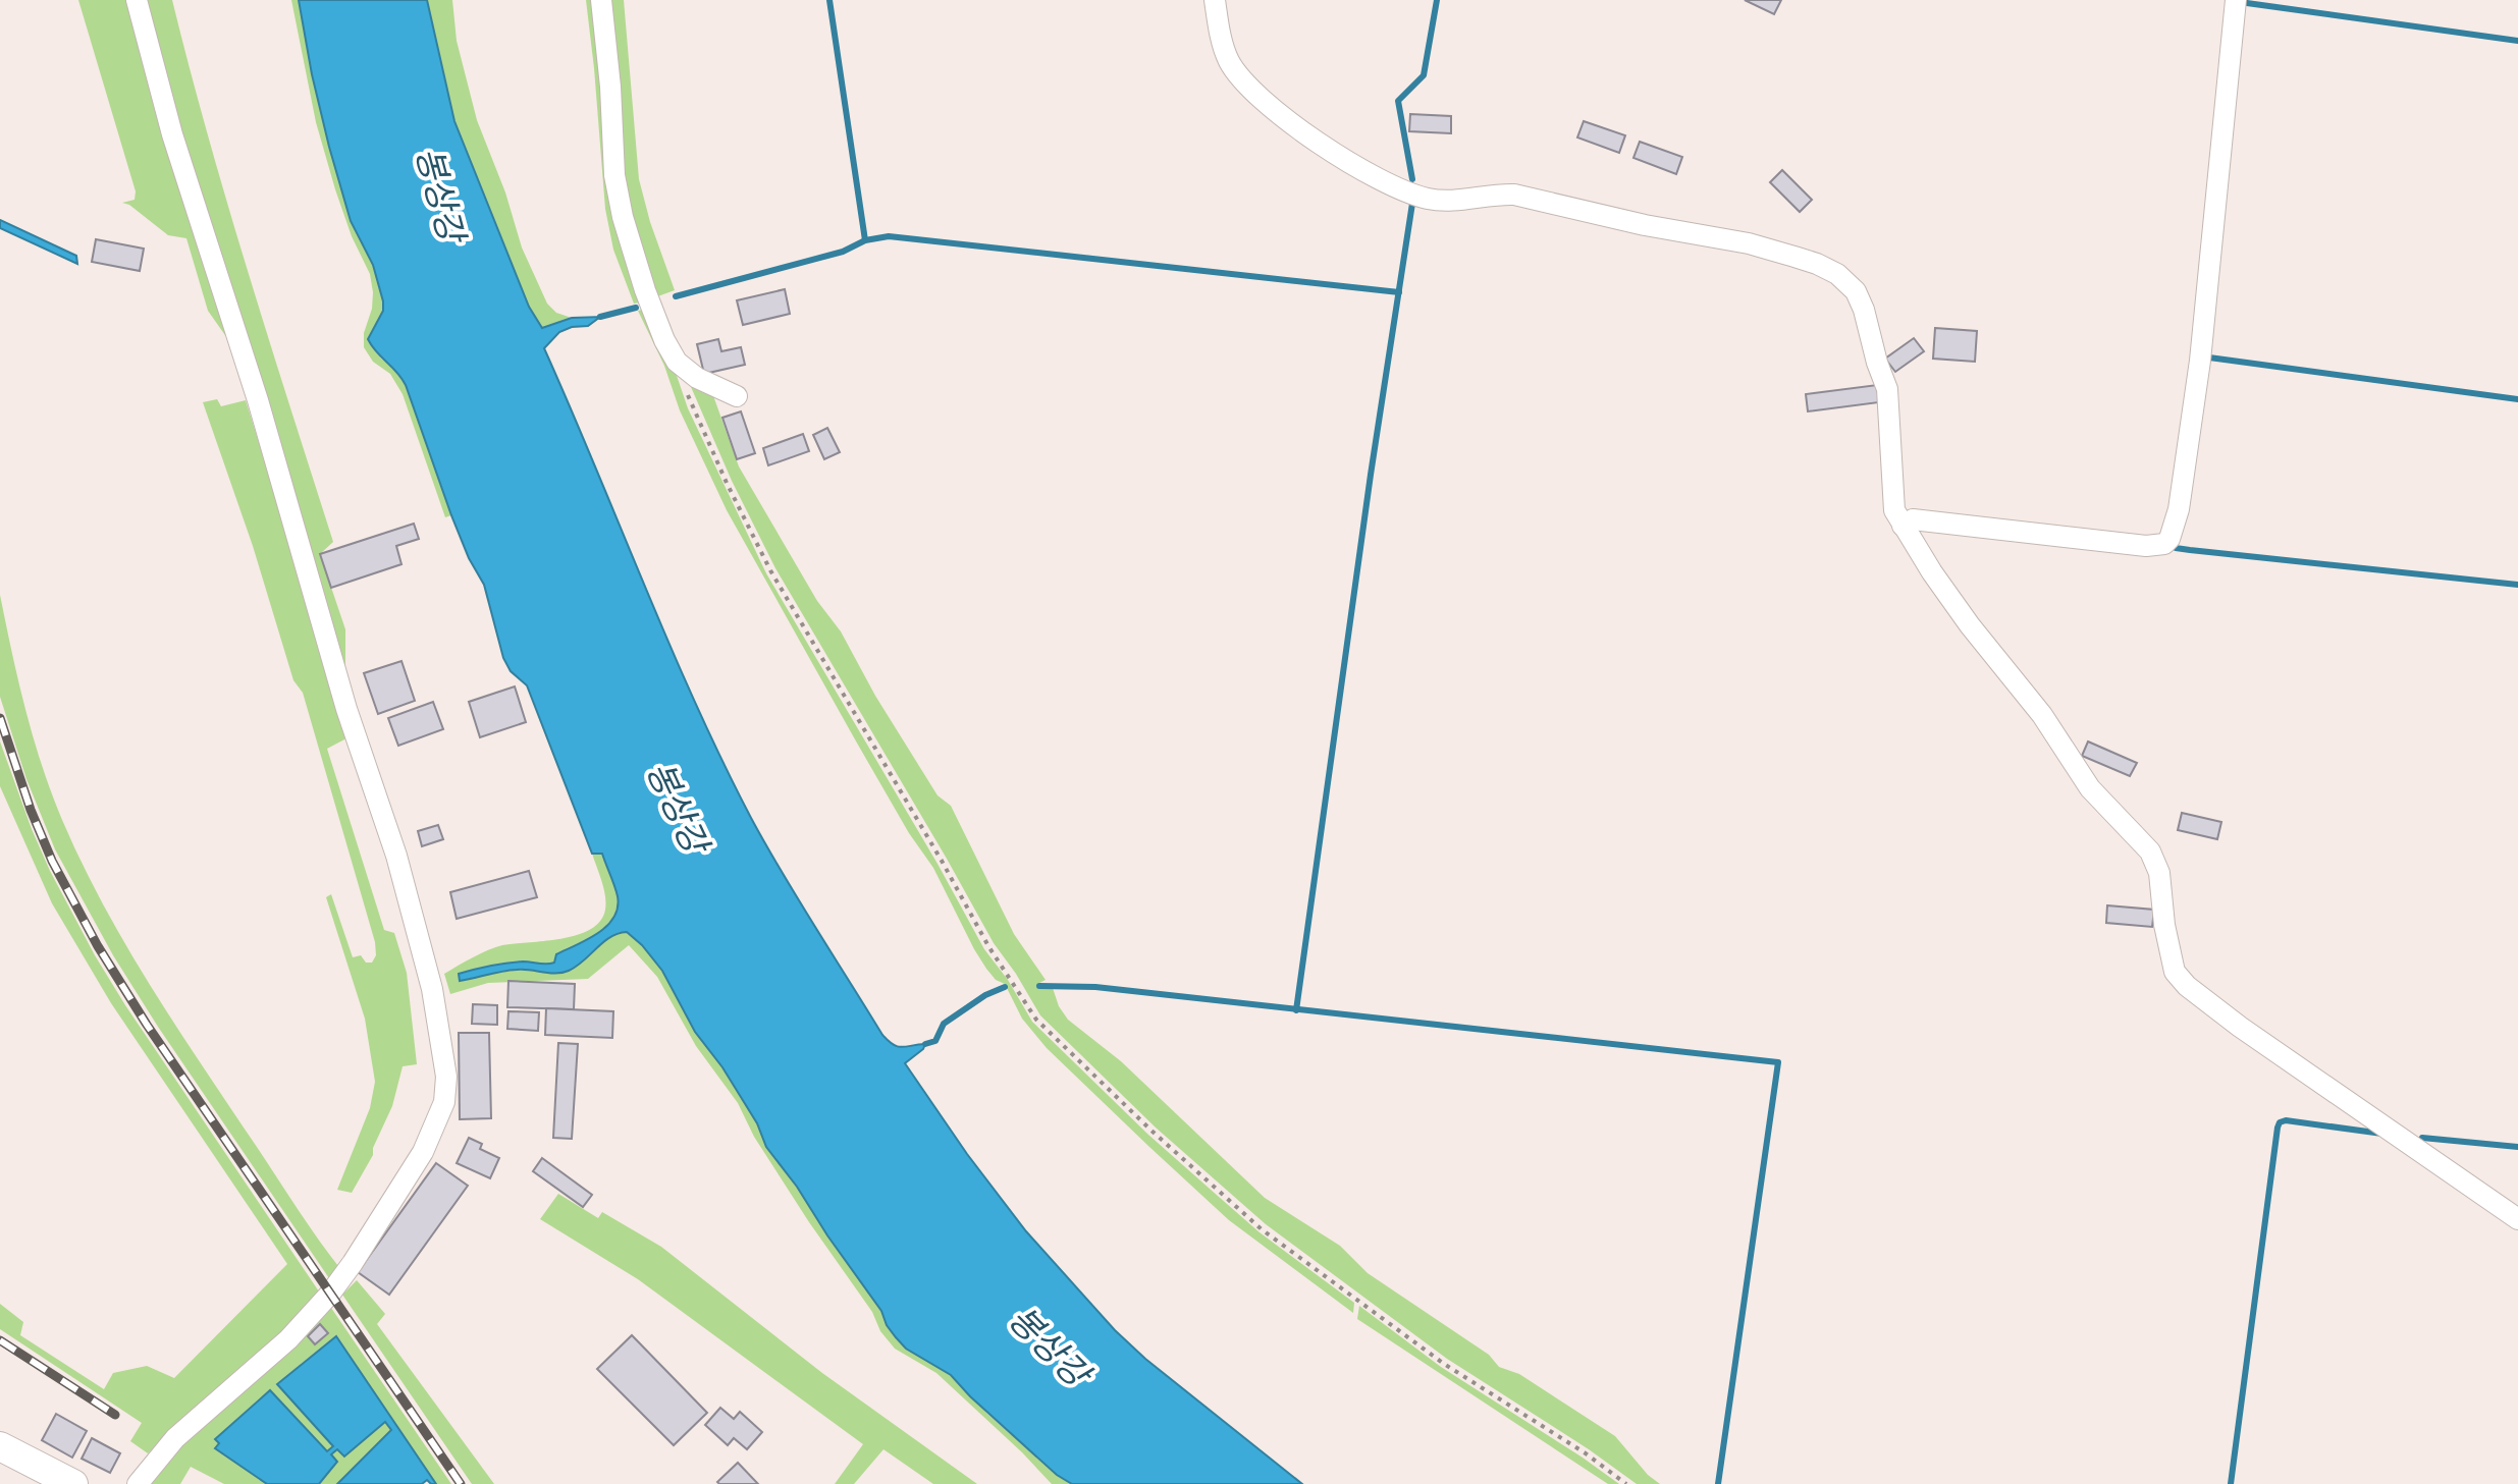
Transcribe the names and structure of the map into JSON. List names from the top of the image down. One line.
{"water":["봉상강"]}
